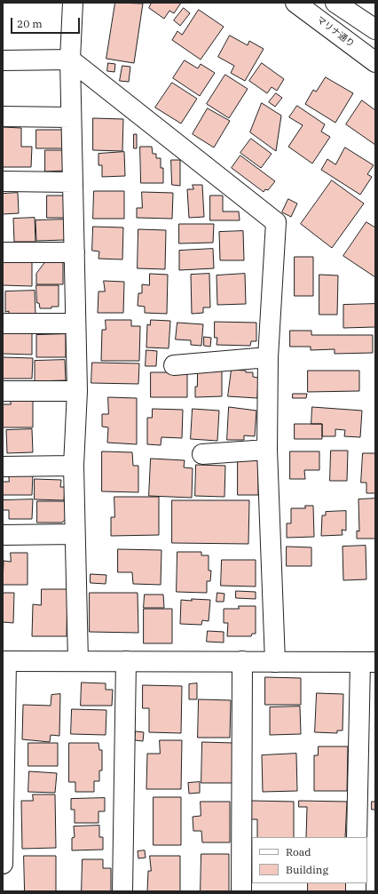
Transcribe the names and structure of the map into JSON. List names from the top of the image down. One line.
{"streets":{"street":["マリナ通り"]},"legend":["Road","Building"],"scale_bar":"20 m"}
